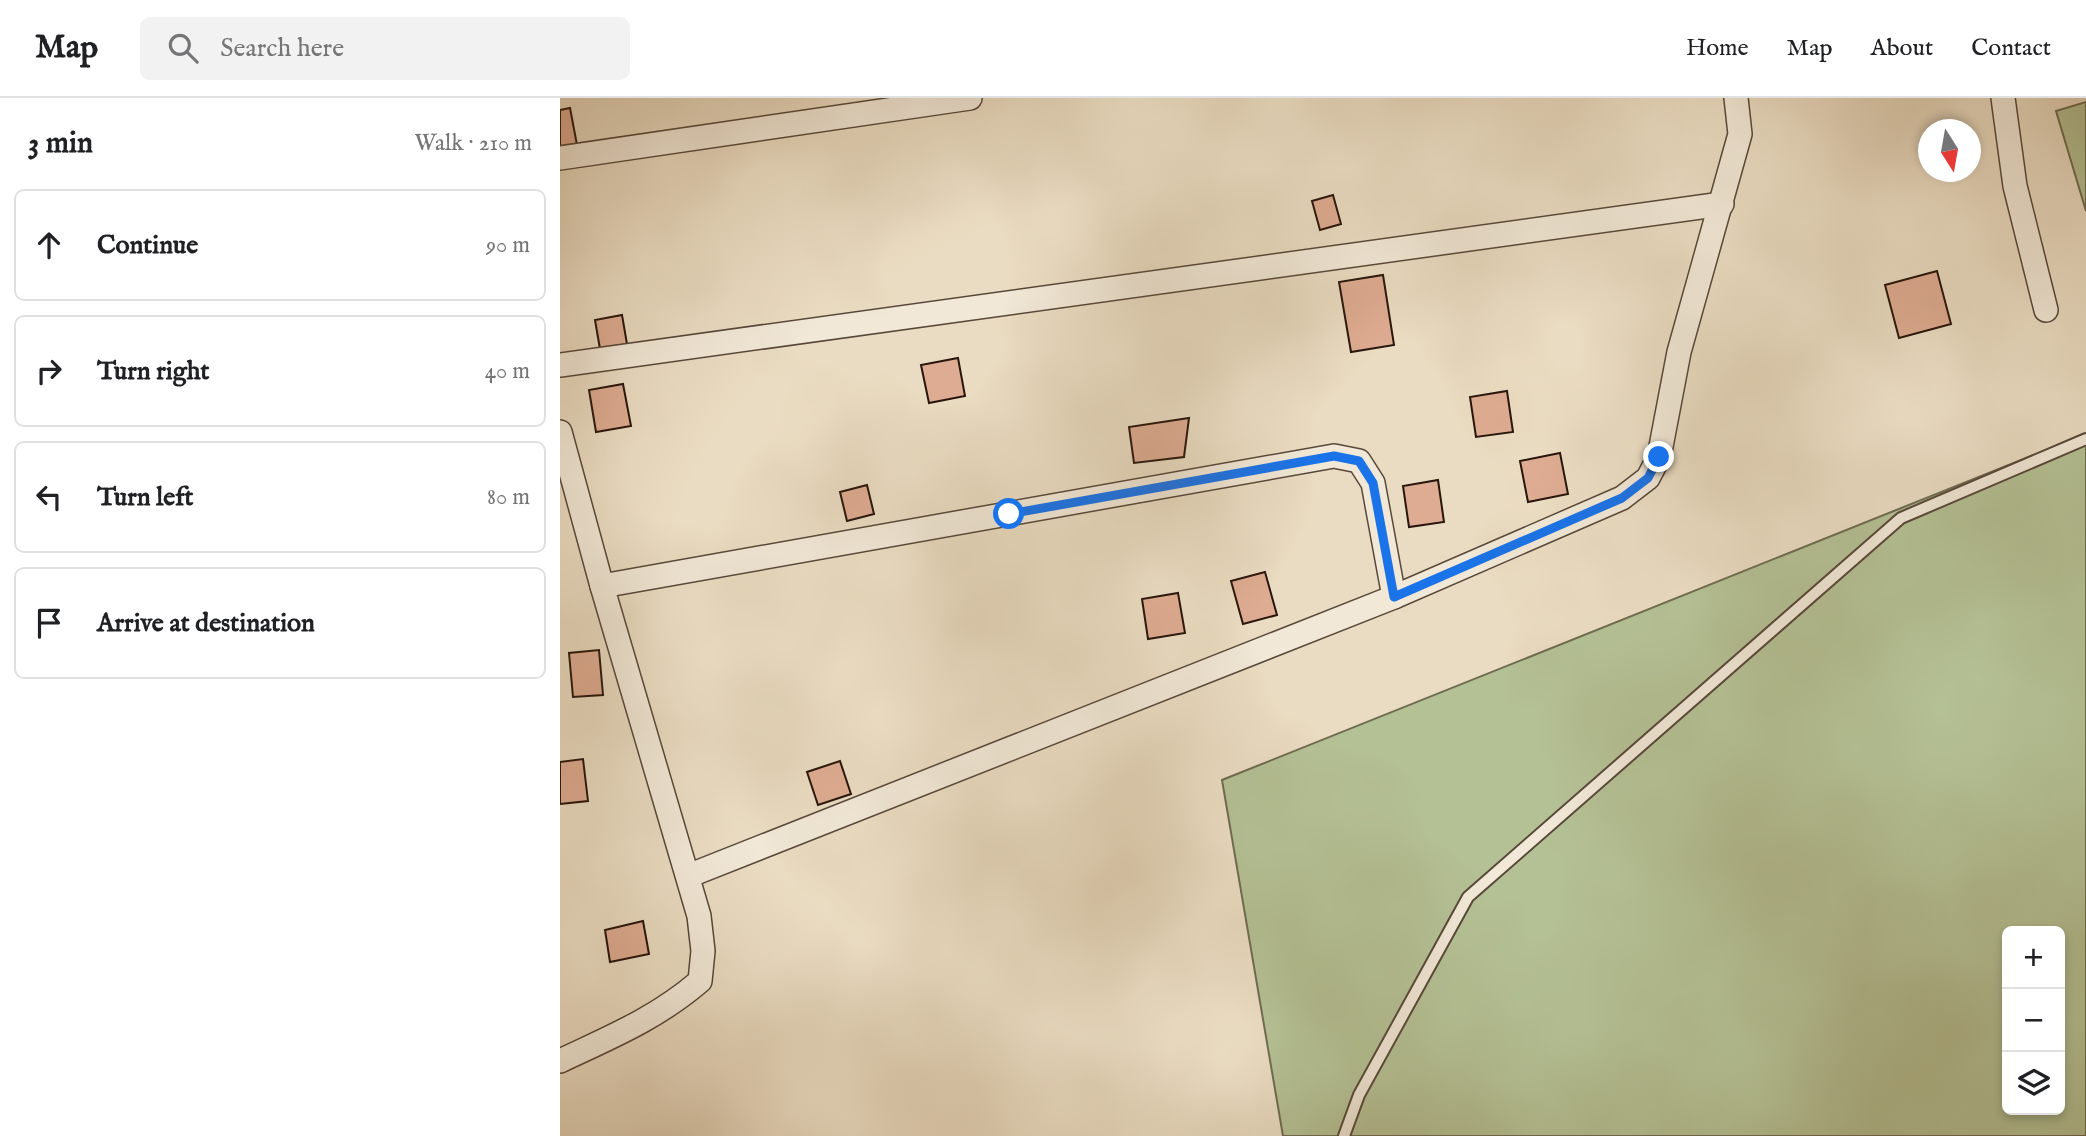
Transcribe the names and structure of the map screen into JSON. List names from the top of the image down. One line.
{"north":"bottom","page":{"header":"Map","search":"Search here","nav":["Home","Map","About","Contact"],"heading":["3 min","Walk · 210 m"],"list":[["Continue","90 m"],["Turn right","40 m"],["Turn left","80 m"],"Arrive at destination"],"map_buttons":["+","−"]}}
